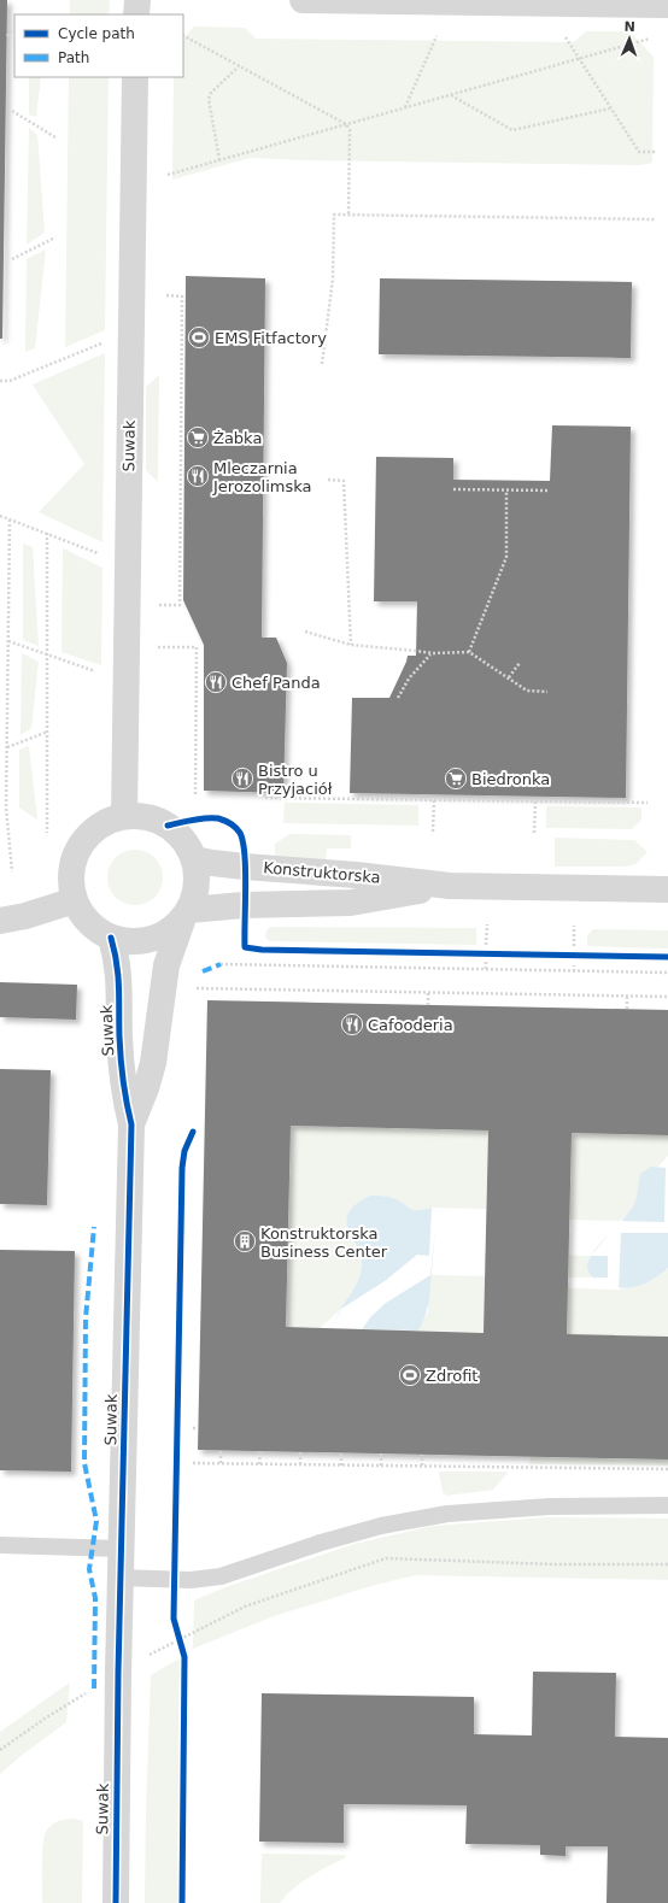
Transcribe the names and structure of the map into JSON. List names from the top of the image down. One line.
{"streets":{"street":["Suwak","Konstruktorska"]},"crossings":[["Suwak","Konstruktorska"]],"places":{"sports":["EMS Fitfactory","Zdrofit"],"supermarket":["Żabka","Biedronka"],"restaurant":["Mleczarnia Jerozolimska","Chef Panda","Bistro u Przyjaciół","Cafooderia"],"building":["Konstruktorska Business Center"]},"legend":["Cycle path","Path"],"north":"top"}
